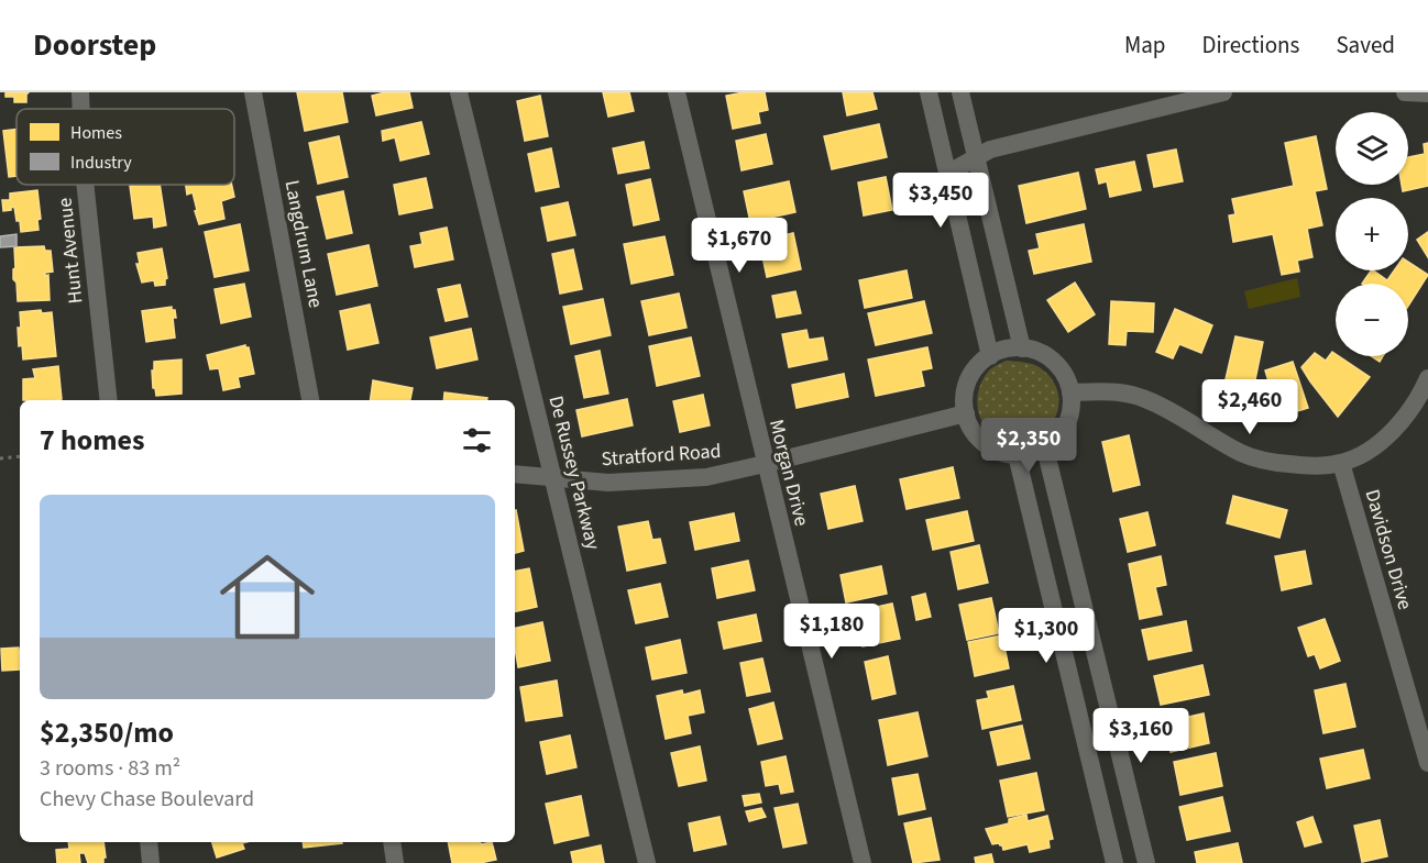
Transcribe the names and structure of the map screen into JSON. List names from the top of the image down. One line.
{"streets":{"street":["Langdrum Lane","Hunt Avenue","Stratford Road","De Russey Parkway","Morgan Drive","Davidson Drive"]},"crossings":[["Stratford Road","De Russey Parkway"],["Stratford Road","Morgan Drive"]],"legend":["Homes","Industry"],"page":{"header":"Doorstep","nav":["Map","Directions","Saved"],"map_buttons":["+","−"],"price":["$3,450","$1,670","$2,460","$2,350","$1,180","$1,300","$3,160"],"heading":"7 homes","list":[{"name":"$2,350/mo","note":"3 rooms · 83 m² · Chevy Chase Boulevard"}]}}
